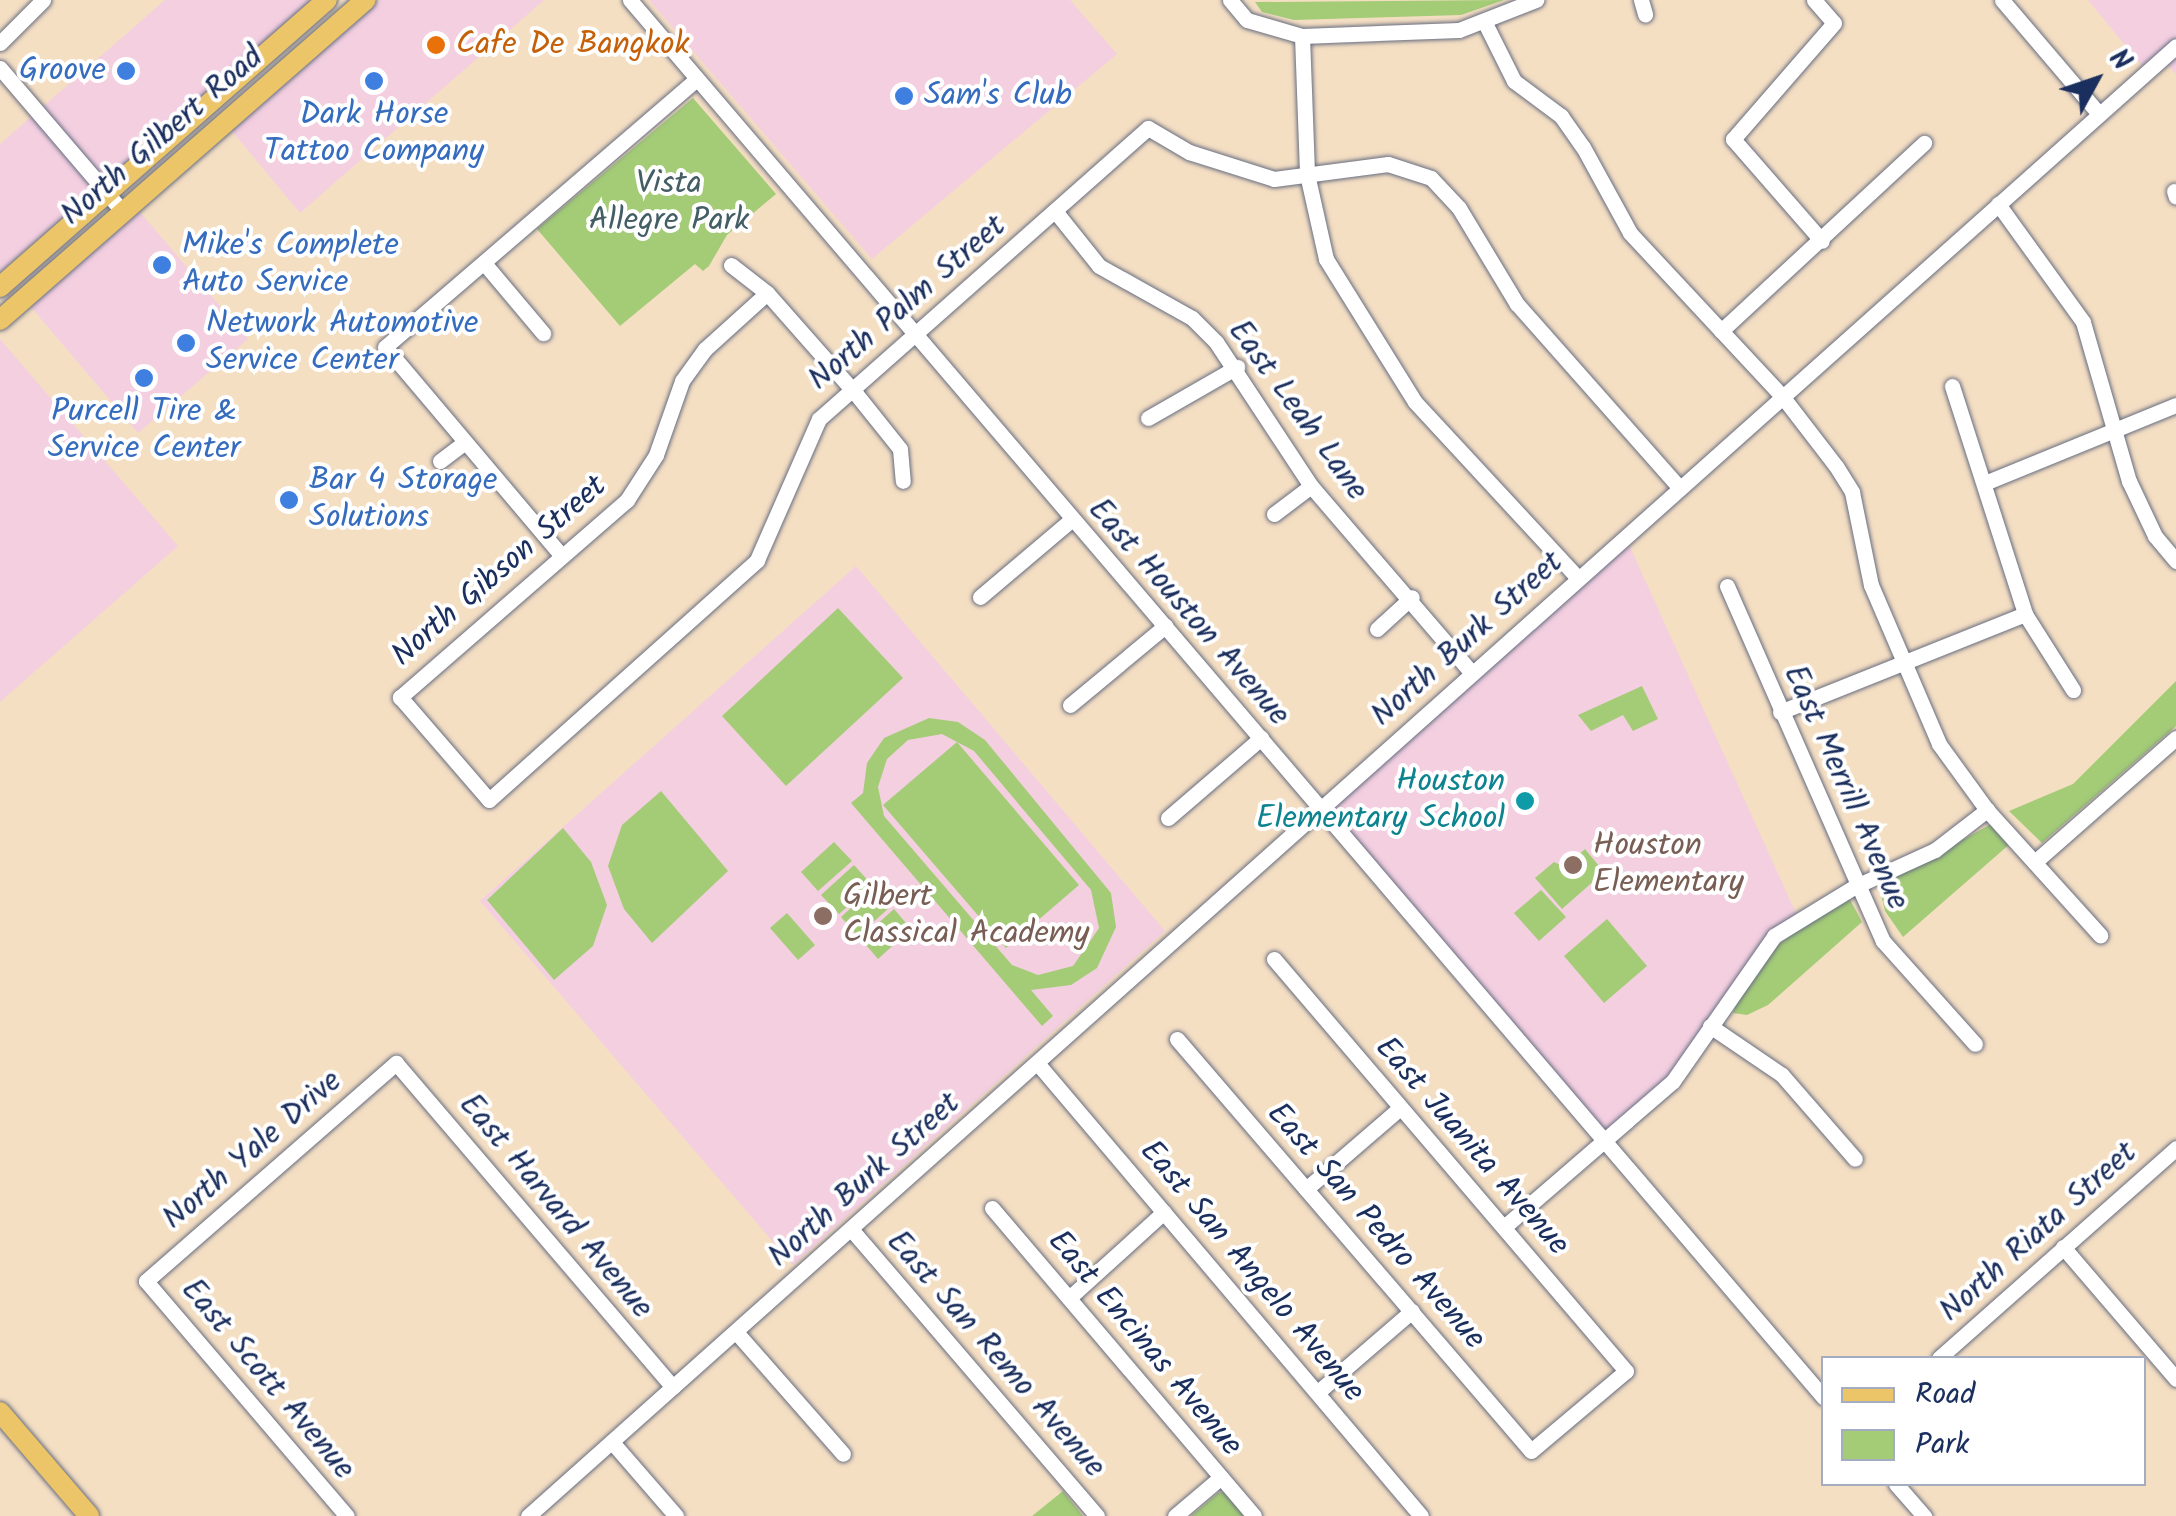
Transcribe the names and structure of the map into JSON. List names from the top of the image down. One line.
{"streets":{"main road":["North Gilbert Road"],"street":["North Palm Street","East Leah Lane","North Gibson Street","East Houston Avenue","North Burk Street","East Merrill Avenue","East Juanita Avenue","North Yale Drive","East Harvard Avenue","East San Pedro Avenue","North Riata Street","East San Angelo Avenue","East Encinas Avenue","East San Remo Avenue","East Scott Avenue"]},"crossings":[["North Palm Street","East Leah Lane"],["North Palm Street","North Gibson Street"],["North Palm Street","East Houston Avenue"],["East Leah Lane","North Burk Street"],["East Houston Avenue","North Burk Street"],["North Burk Street","East Harvard Avenue"],["North Burk Street","East San Angelo Avenue"],["North Burk Street","East San Remo Avenue"],["East Juanita Avenue","East San Pedro Avenue"],["North Yale Drive","East Harvard Avenue"],["North Yale Drive","East Scott Avenue"]],"parks":["Vista Allegre Park"],"places":["Cafe De Bangkok","Groove","Dark Horse Tattoo Company","Sam's Club","Mike's Complete Auto Service","Network Automotive Service Center","Purcell Tire & Service Center","Bar 4 Storage Solutions","Houston Elementary School","Houston Elementary","Gilbert Classical Academy"],"legend":["Road","Park"],"north":"top right"}
